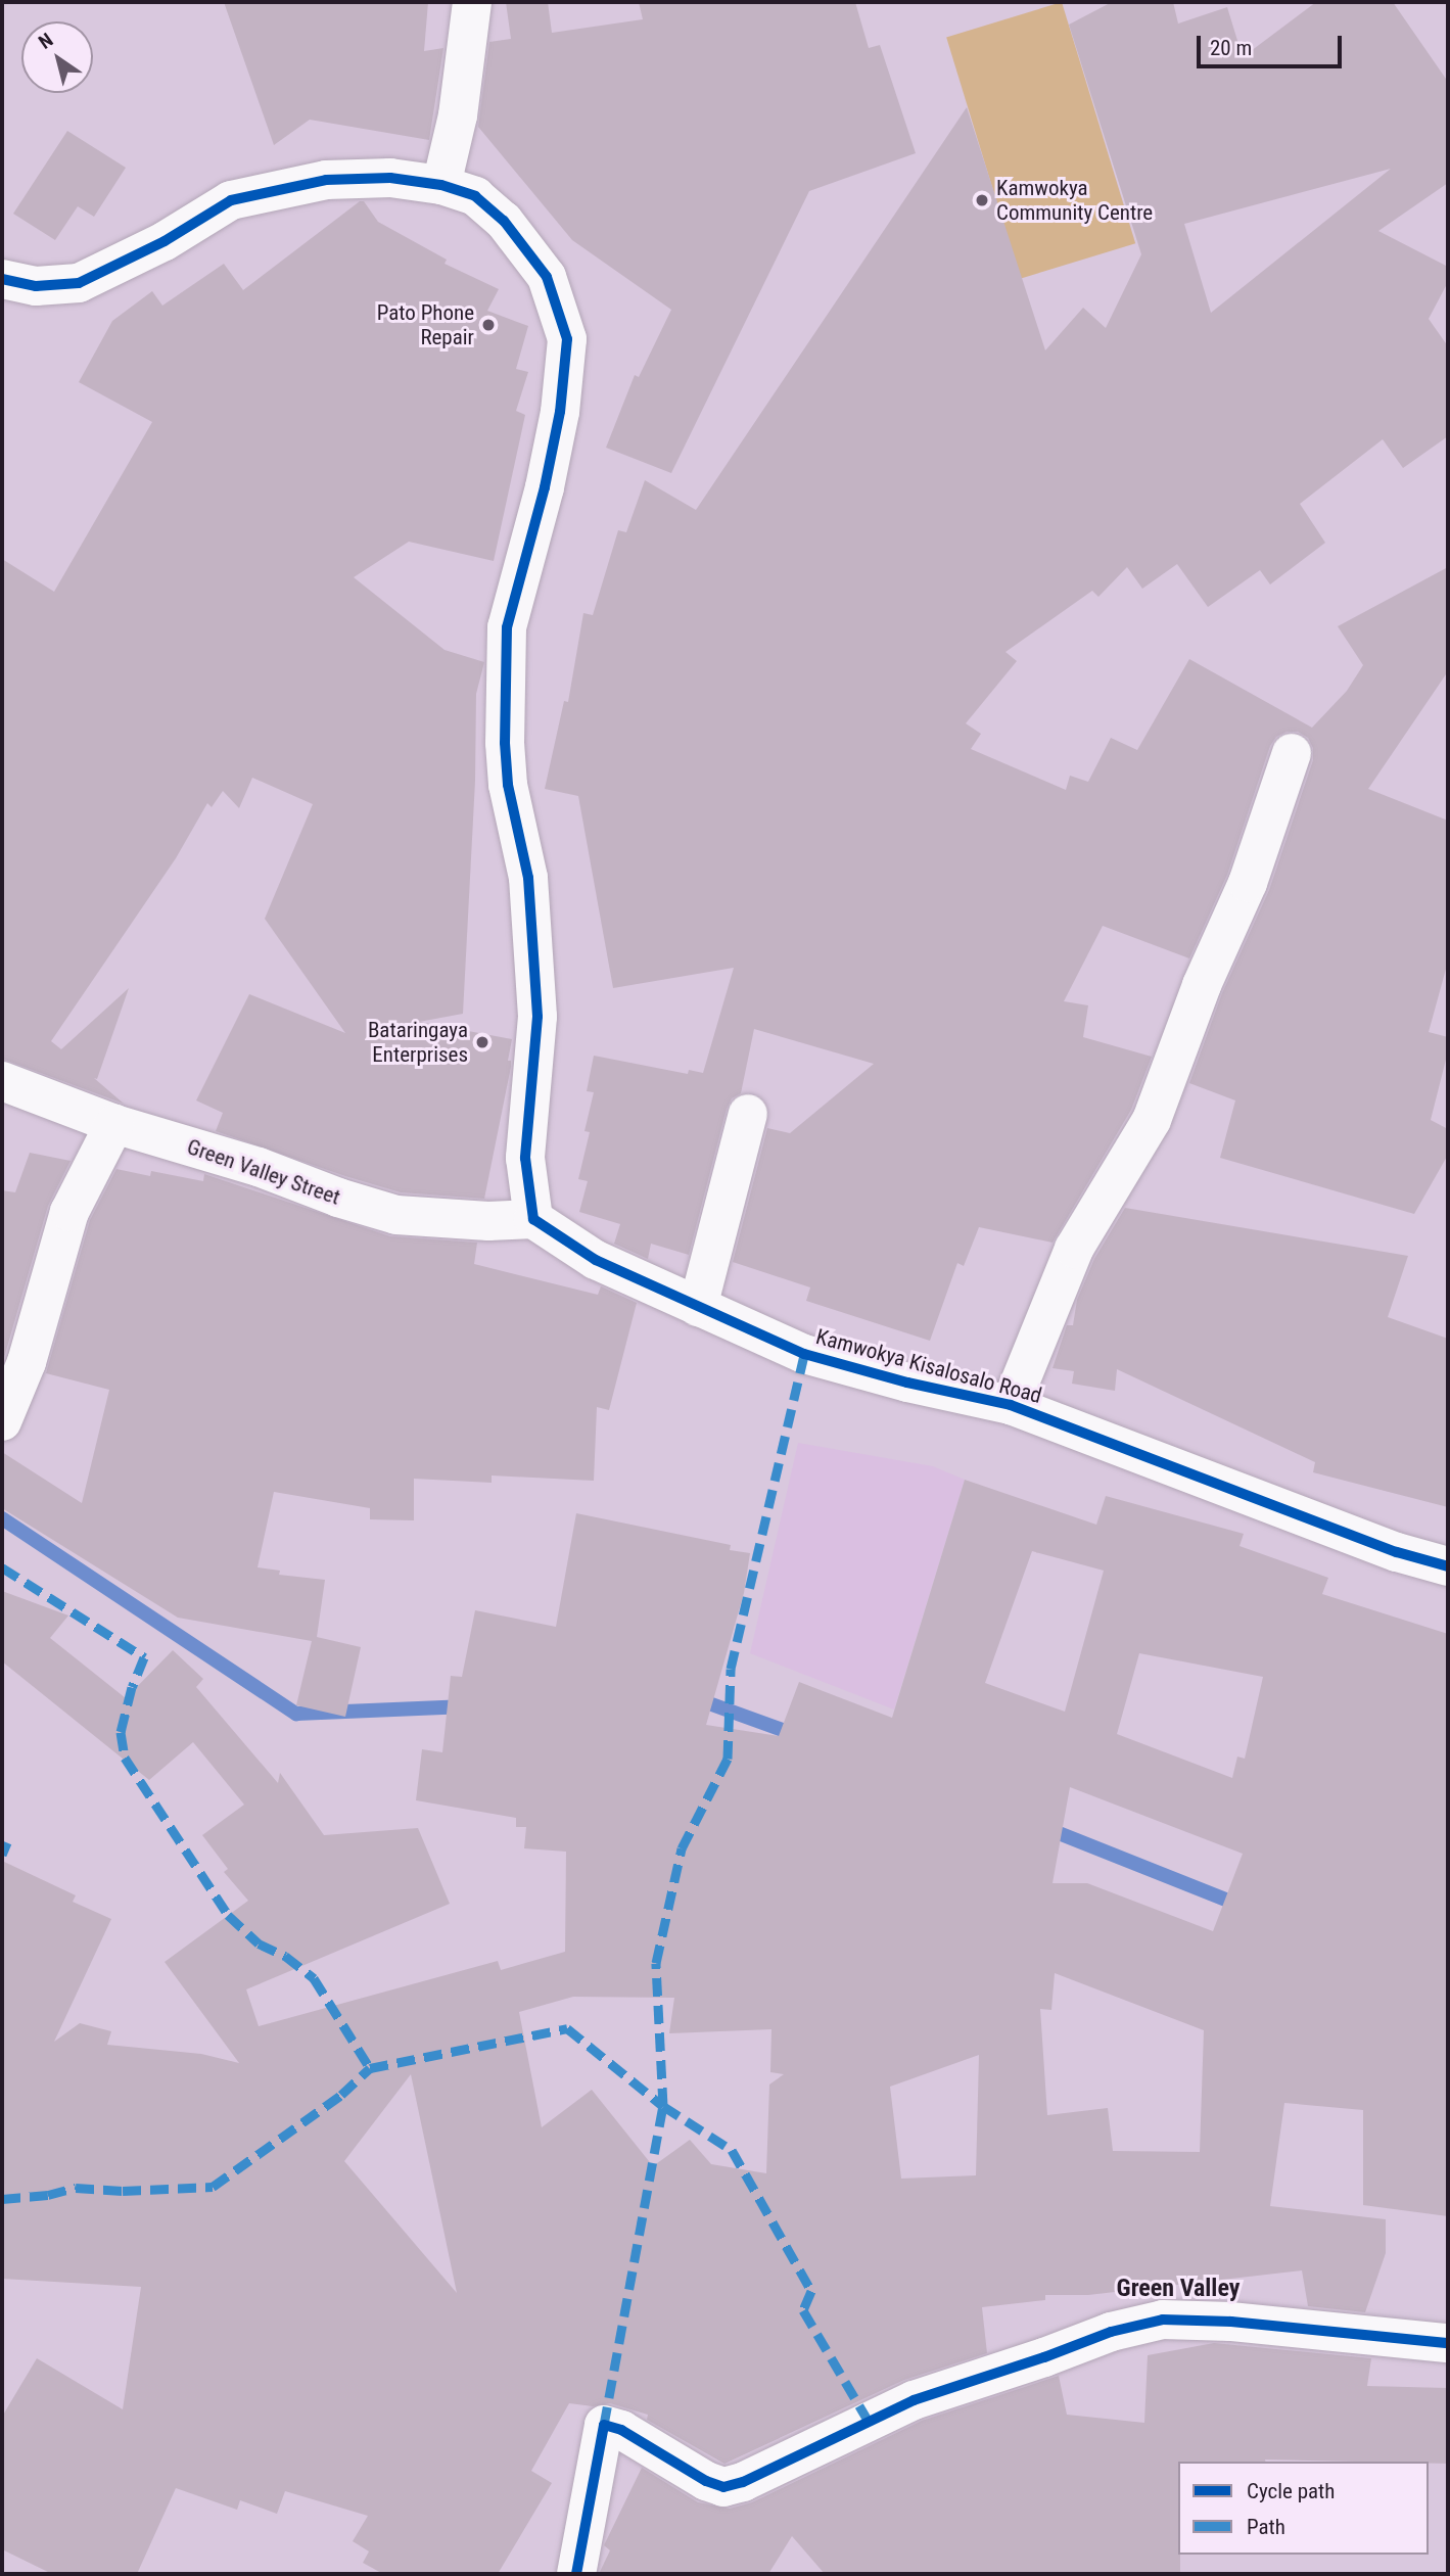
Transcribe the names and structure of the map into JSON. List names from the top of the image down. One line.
{"streets":{"street":["Green Valley Street","Kamwokya Kisalosalo Road"]},"crossings":[["Green Valley Street","Kamwokya Kisalosalo Road"]],"districts":["Green Valley"],"places":["Kamwokya Community Centre","Pato Phone Repair","Bataringaya Enterprises"],"legend":["Cycle path","Path"],"scale_bar":"20 m","north":"top left"}
